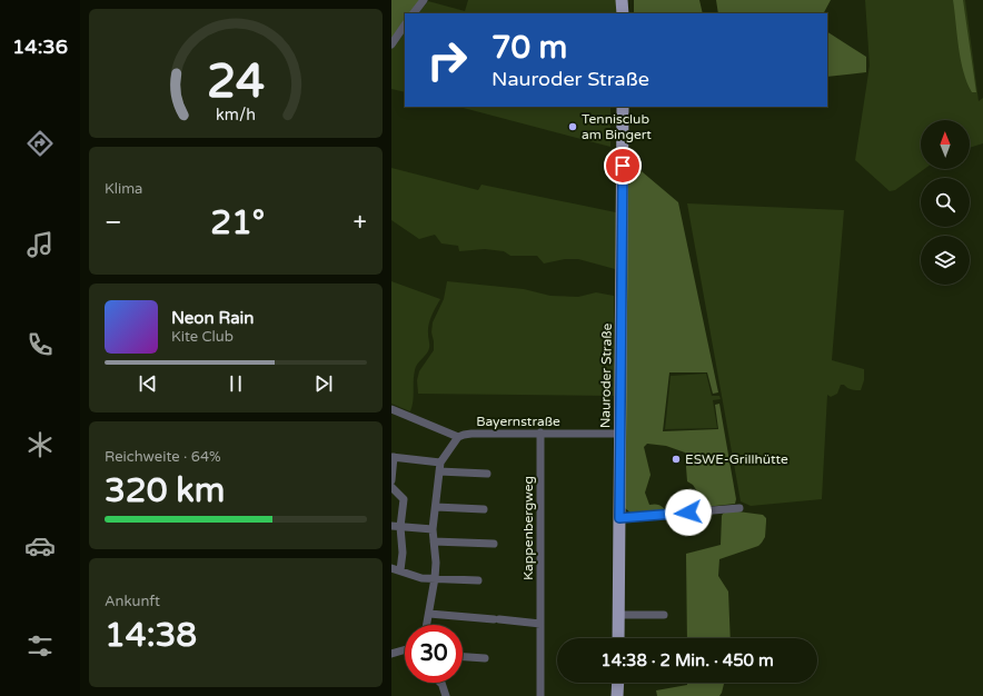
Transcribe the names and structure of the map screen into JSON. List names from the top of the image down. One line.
{"streets":{"main road":["Nauroder Straße"],"street":["Bayernstraße","Kappenbergweg"]},"crossings":[["Nauroder Straße","Bayernstraße"],["Bayernstraße","Kappenbergweg"]],"places":["Tennisclub am Bingert","ESWE-Grillhütte"],"north":"top","page":{"tabs":"14:36","turn":["70 m","Nauroder Straße"],"tile":["Klima",["Reichweite · 64%","320 km"],["Ankunft","14:38"]],"heat":["−","21°","+"],"song":["Neon Rain","Kite Club"],"limit":"30","trip":"14:38 · 2 Min. · 450 m","gauge":["24","km/h"]}}
